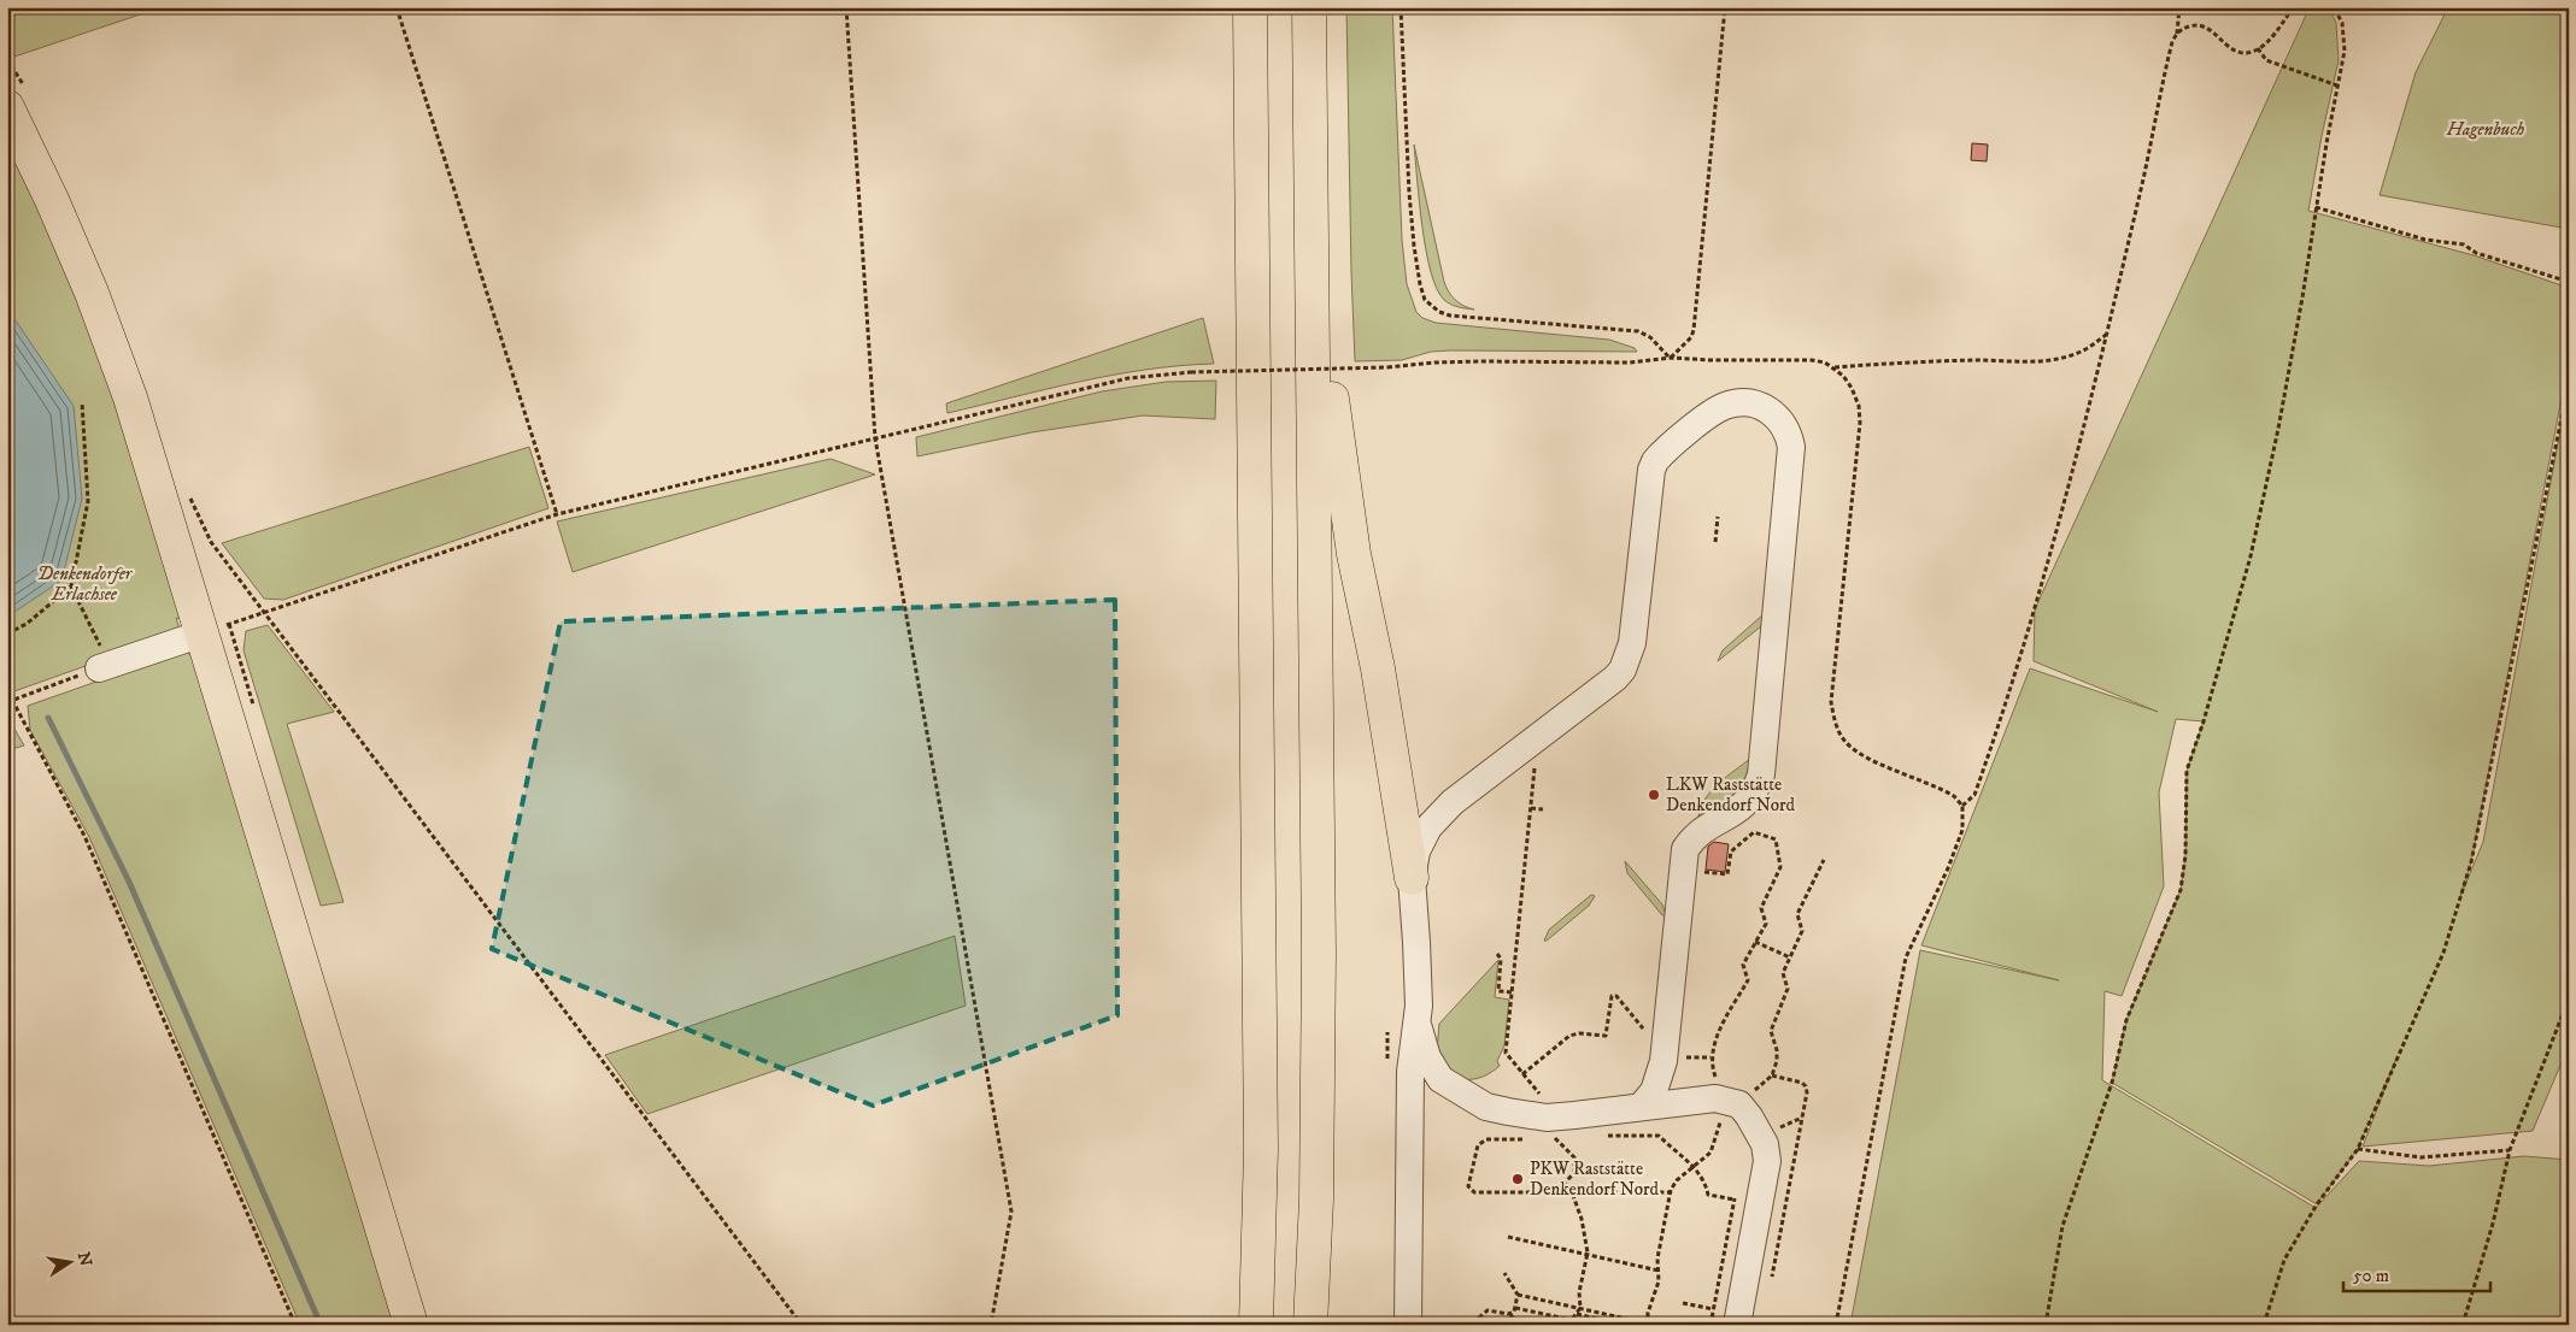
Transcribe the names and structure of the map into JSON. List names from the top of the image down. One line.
{"parks":["Hagenbuch","Denkendorfer Erlachsee"],"places":["LKW Raststätte Denkendorf Nord","PKW Raststätte Denkendorf Nord"],"scale_bar":"50 m","north":"right"}
